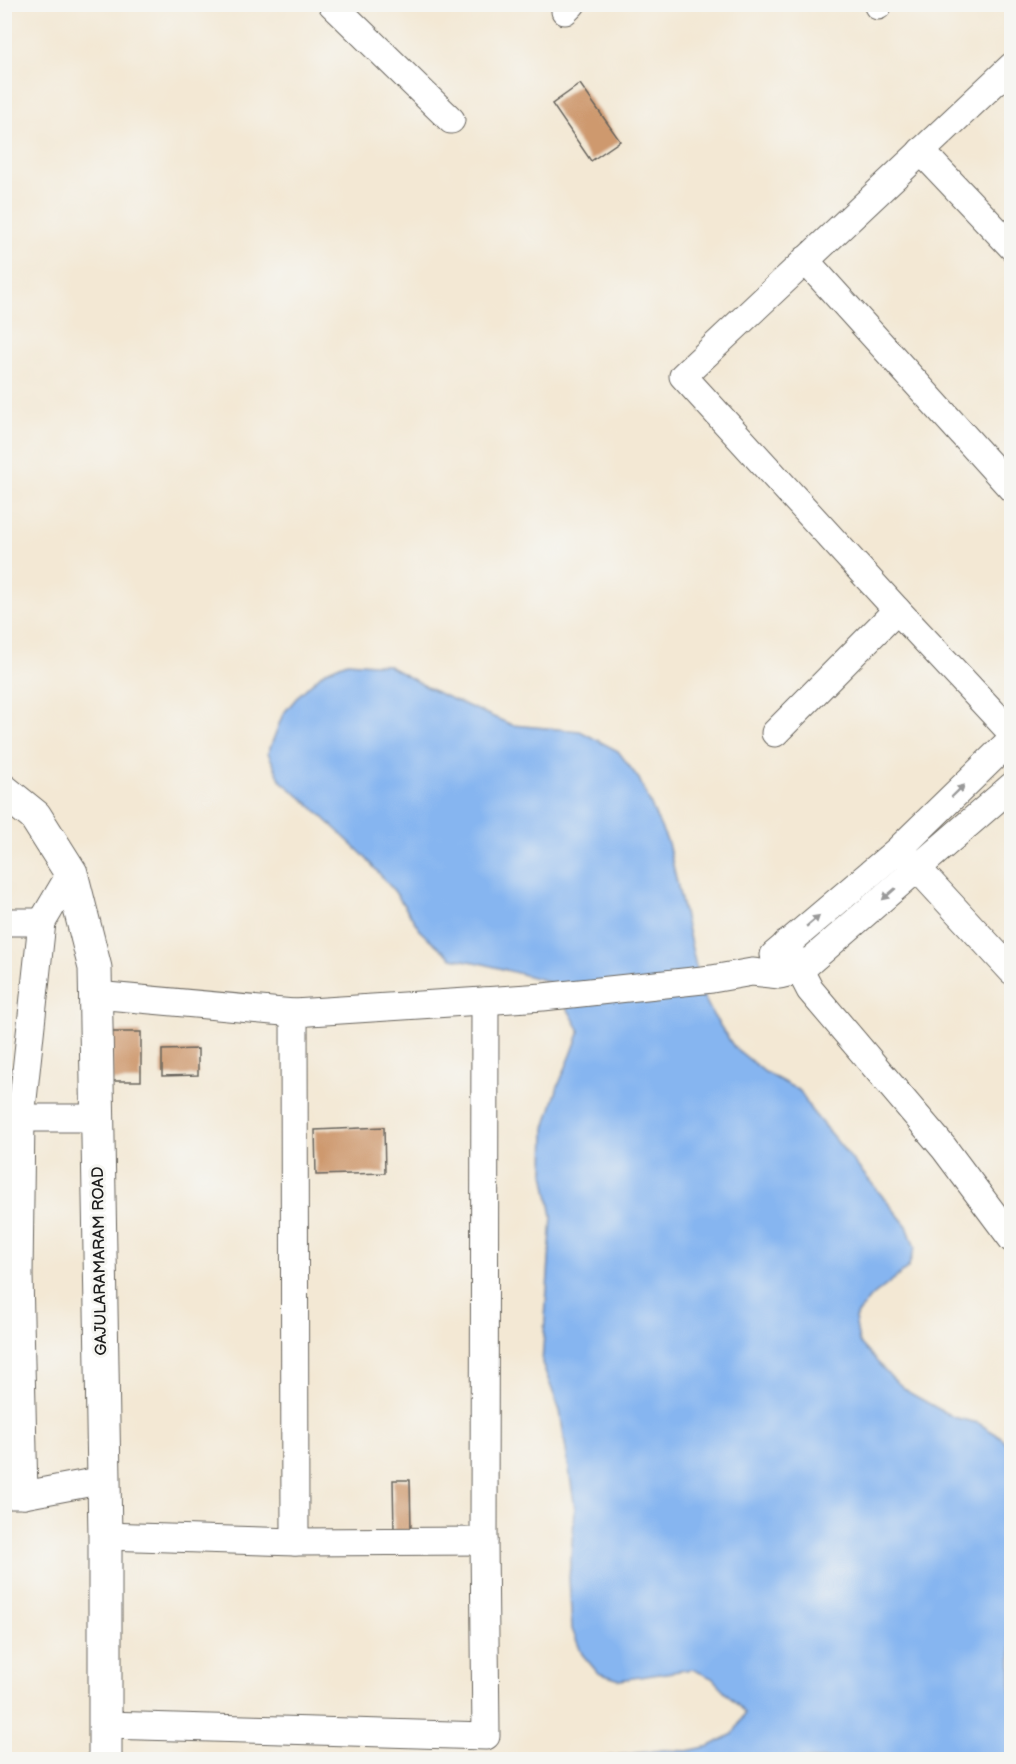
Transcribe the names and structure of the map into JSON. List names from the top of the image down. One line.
{"streets":{"main road":["GAJULARAMARAM ROAD"]}}
